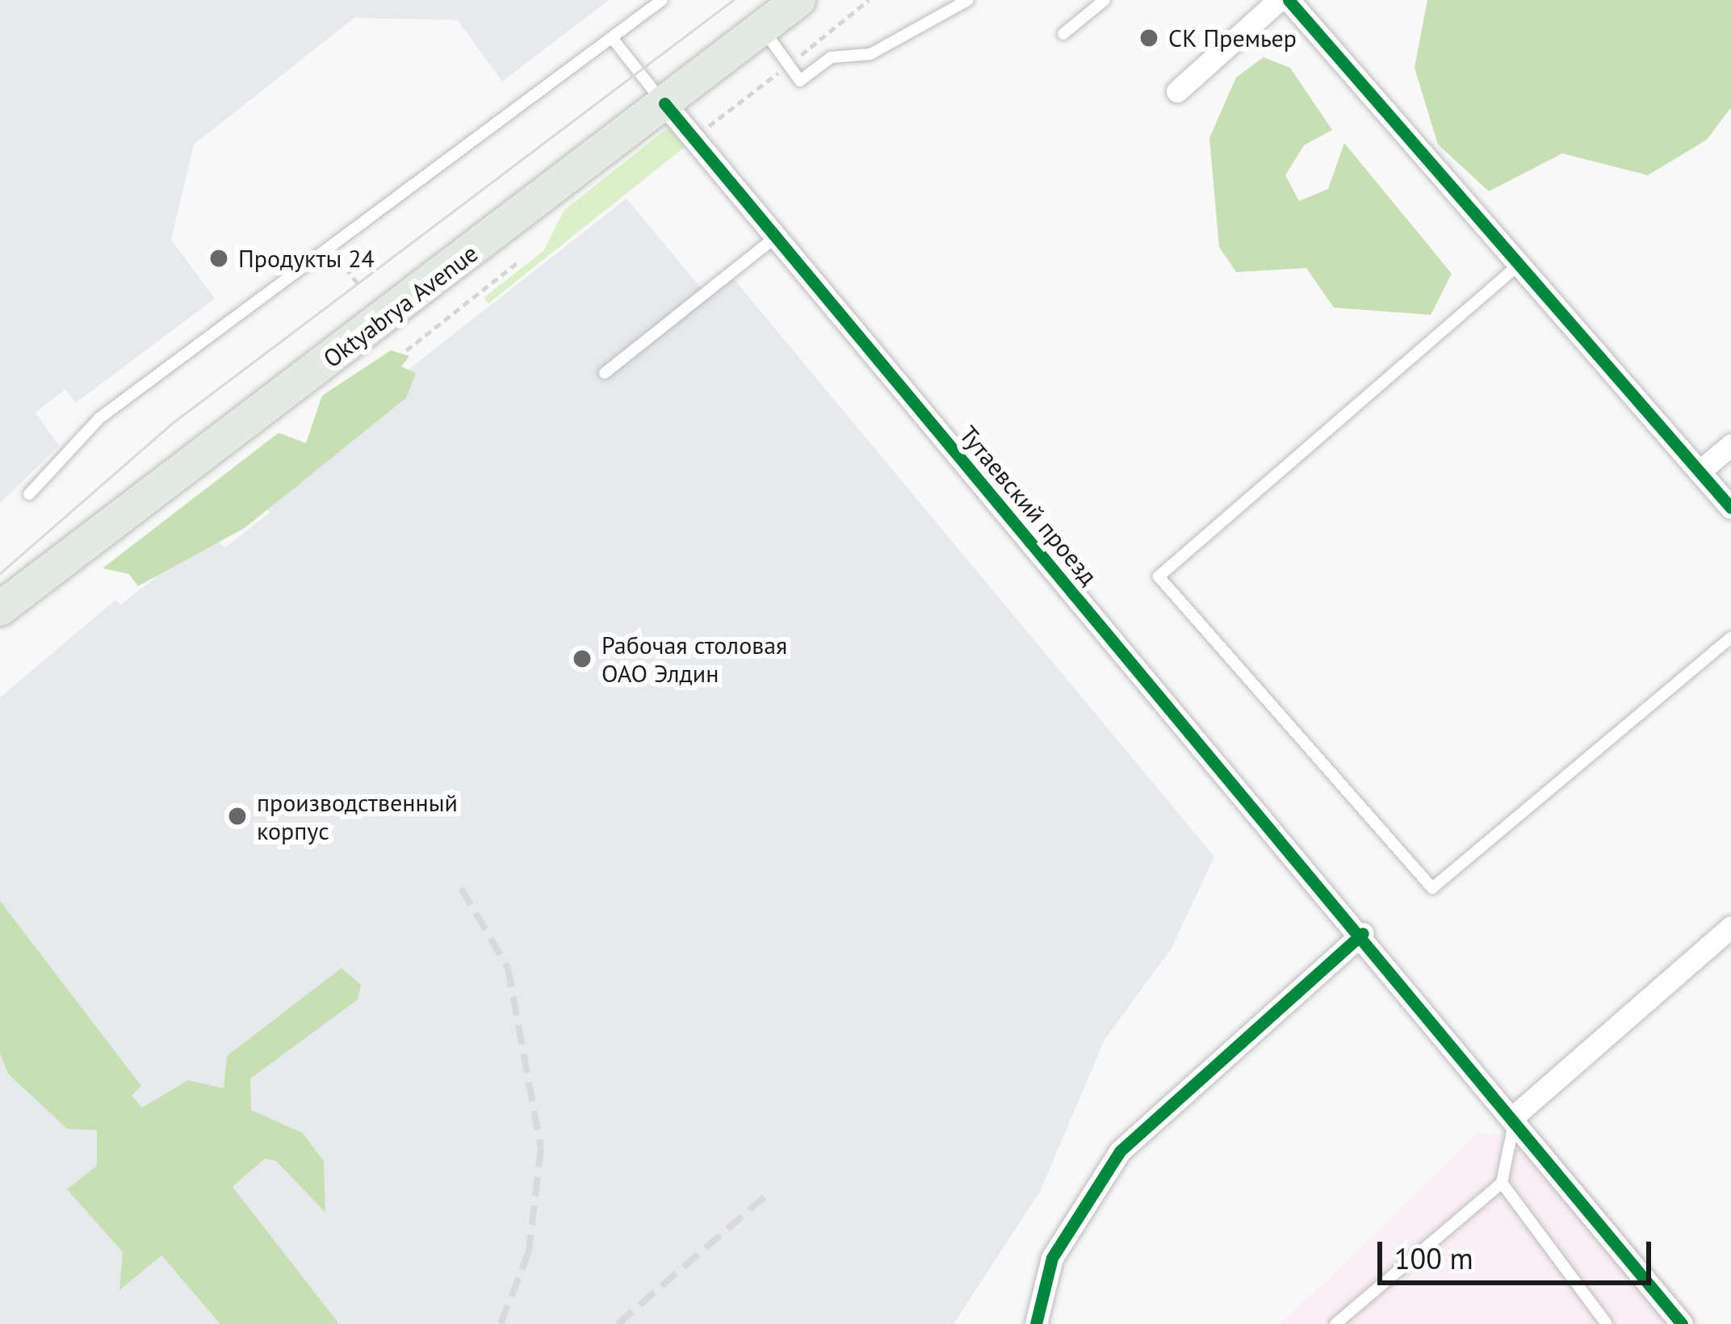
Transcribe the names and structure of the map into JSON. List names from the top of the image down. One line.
{"streets":{"main road":["Oktyabrya Avenue"],"street":["Тутаевский проезд"]},"crossings":[["Oktyabrya Avenue","Тутаевский проезд"]],"places":["СК Премьер","Продукты 24","Рабочая столовая ОАО Элдин","производственный корпус"],"scale_bar":"100 m"}
